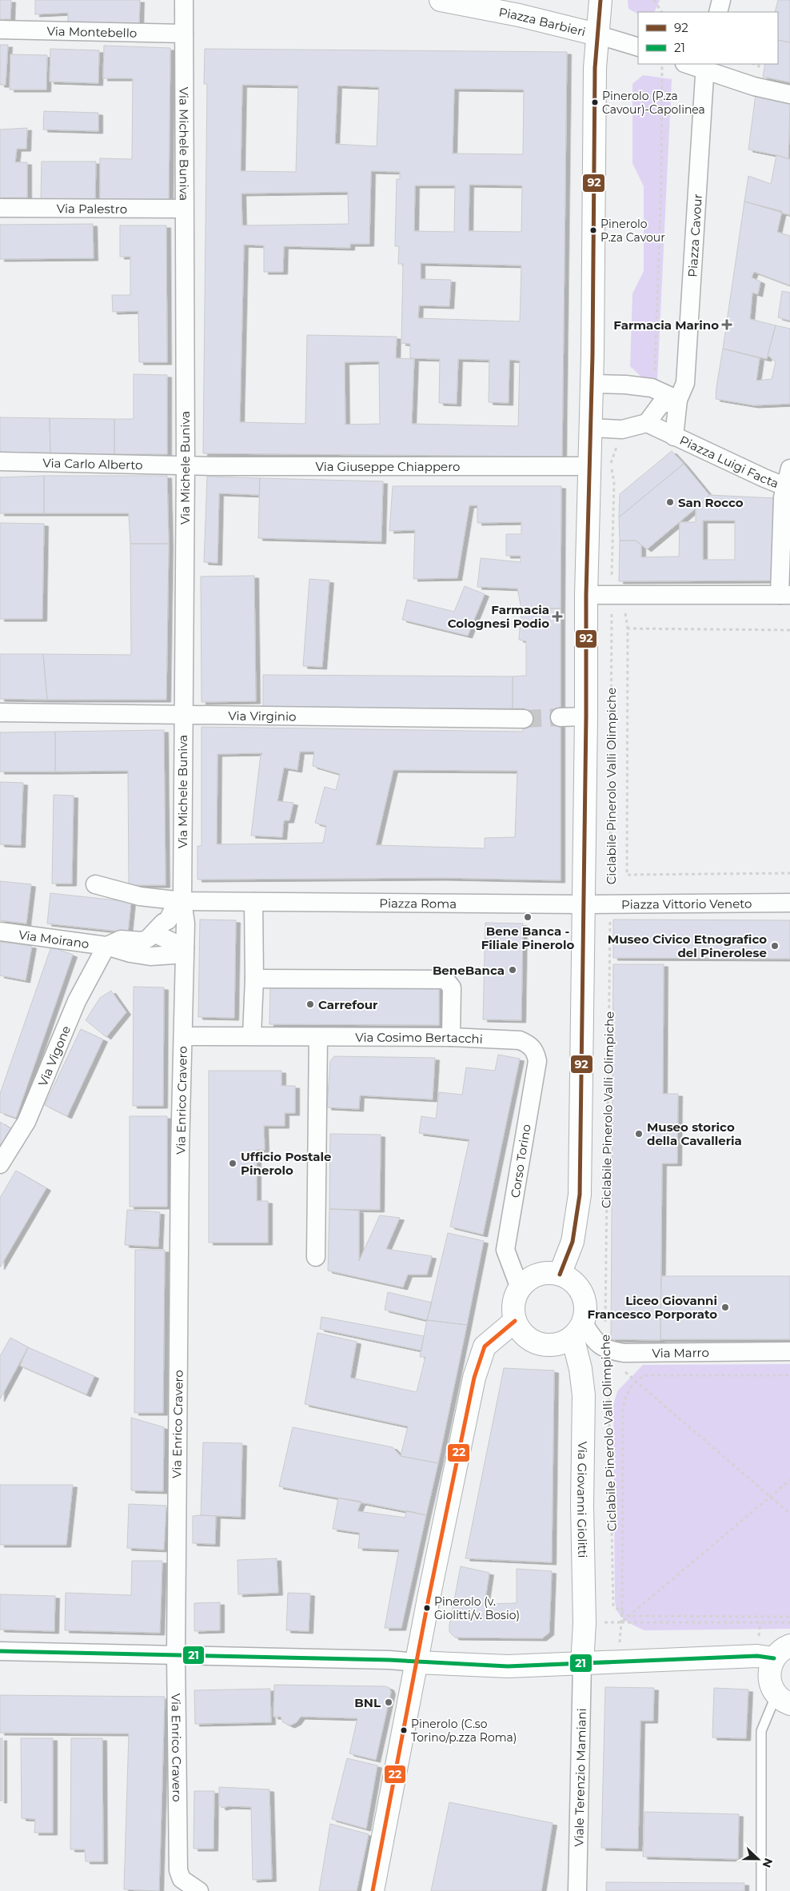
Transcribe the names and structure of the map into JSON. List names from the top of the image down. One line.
{"streets":{"main road":["Piazza Barbieri","Via Giovanni Giolitti"],"street":["Via Montebello","Via Michele Buniva","Via Palestro","Piazza Cavour","Piazza Luigi Facta","Via Carlo Alberto","Via Giuseppe Chiappero","Via Virginio","Piazza Roma","Piazza Vittorio Veneto","Via Moirano","Via Cosimo Bertacchi","Via Vigone","Via Enrico Cravero","Corso Torino","Via Marro","Viale Terenzio Mamiani"],"path":["Ciclabile Pinerolo Valli Olimpiche"]},"crossings":[["Via Montebello","Via Michele Buniva"],["Via Michele Buniva","Via Palestro"],["Via Michele Buniva","Via Carlo Alberto"],["Via Michele Buniva","Via Giuseppe Chiappero"],["Via Michele Buniva","Via Virginio"],["Via Michele Buniva","Piazza Roma"],["Via Michele Buniva","Via Moirano"],["Via Michele Buniva","Via Enrico Cravero"],["Piazza Cavour","Piazza Luigi Facta"],["Piazza Luigi Facta","Ciclabile Pinerolo Valli Olimpiche"],["Via Carlo Alberto","Via Giuseppe Chiappero"],["Ciclabile Pinerolo Valli Olimpiche","Piazza Vittorio Veneto"],["Ciclabile Pinerolo Valli Olimpiche","Via Marro"],["Piazza Roma","Piazza Vittorio Veneto"],["Piazza Roma","Via Moirano"],["Via Moirano","Via Vigone"],["Via Moirano","Via Enrico Cravero"],["Via Cosimo Bertacchi","Via Enrico Cravero"],["Via Cosimo Bertacchi","Corso Torino"],["Corso Torino","Via Giovanni Giolitti"],["Via Giovanni Giolitti","Viale Terenzio Mamiani"]],"places":{"other":["Pinerolo (P.za Cavour)-Capolinea","Pinerolo P.za Cavour","San Rocco","Bene Banca - Filiale Pinerolo","Museo Civico Etnografico del Pinerolese","BeneBanca","Carrefour","Museo storico della Cavalleria","Ufficio Postale Pinerolo","Liceo Giovanni Francesco Porporato","Pinerolo (v. Giolitti/v. Bosio)","BNL","Pinerolo (C.so Torino/p.zza Roma)"],"health":["Farmacia Marino","Farmacia Colognesi Podio"]},"lines":["transit line 92","transit line 22","transit line 21"],"legend":["92","21"],"north":"right"}
